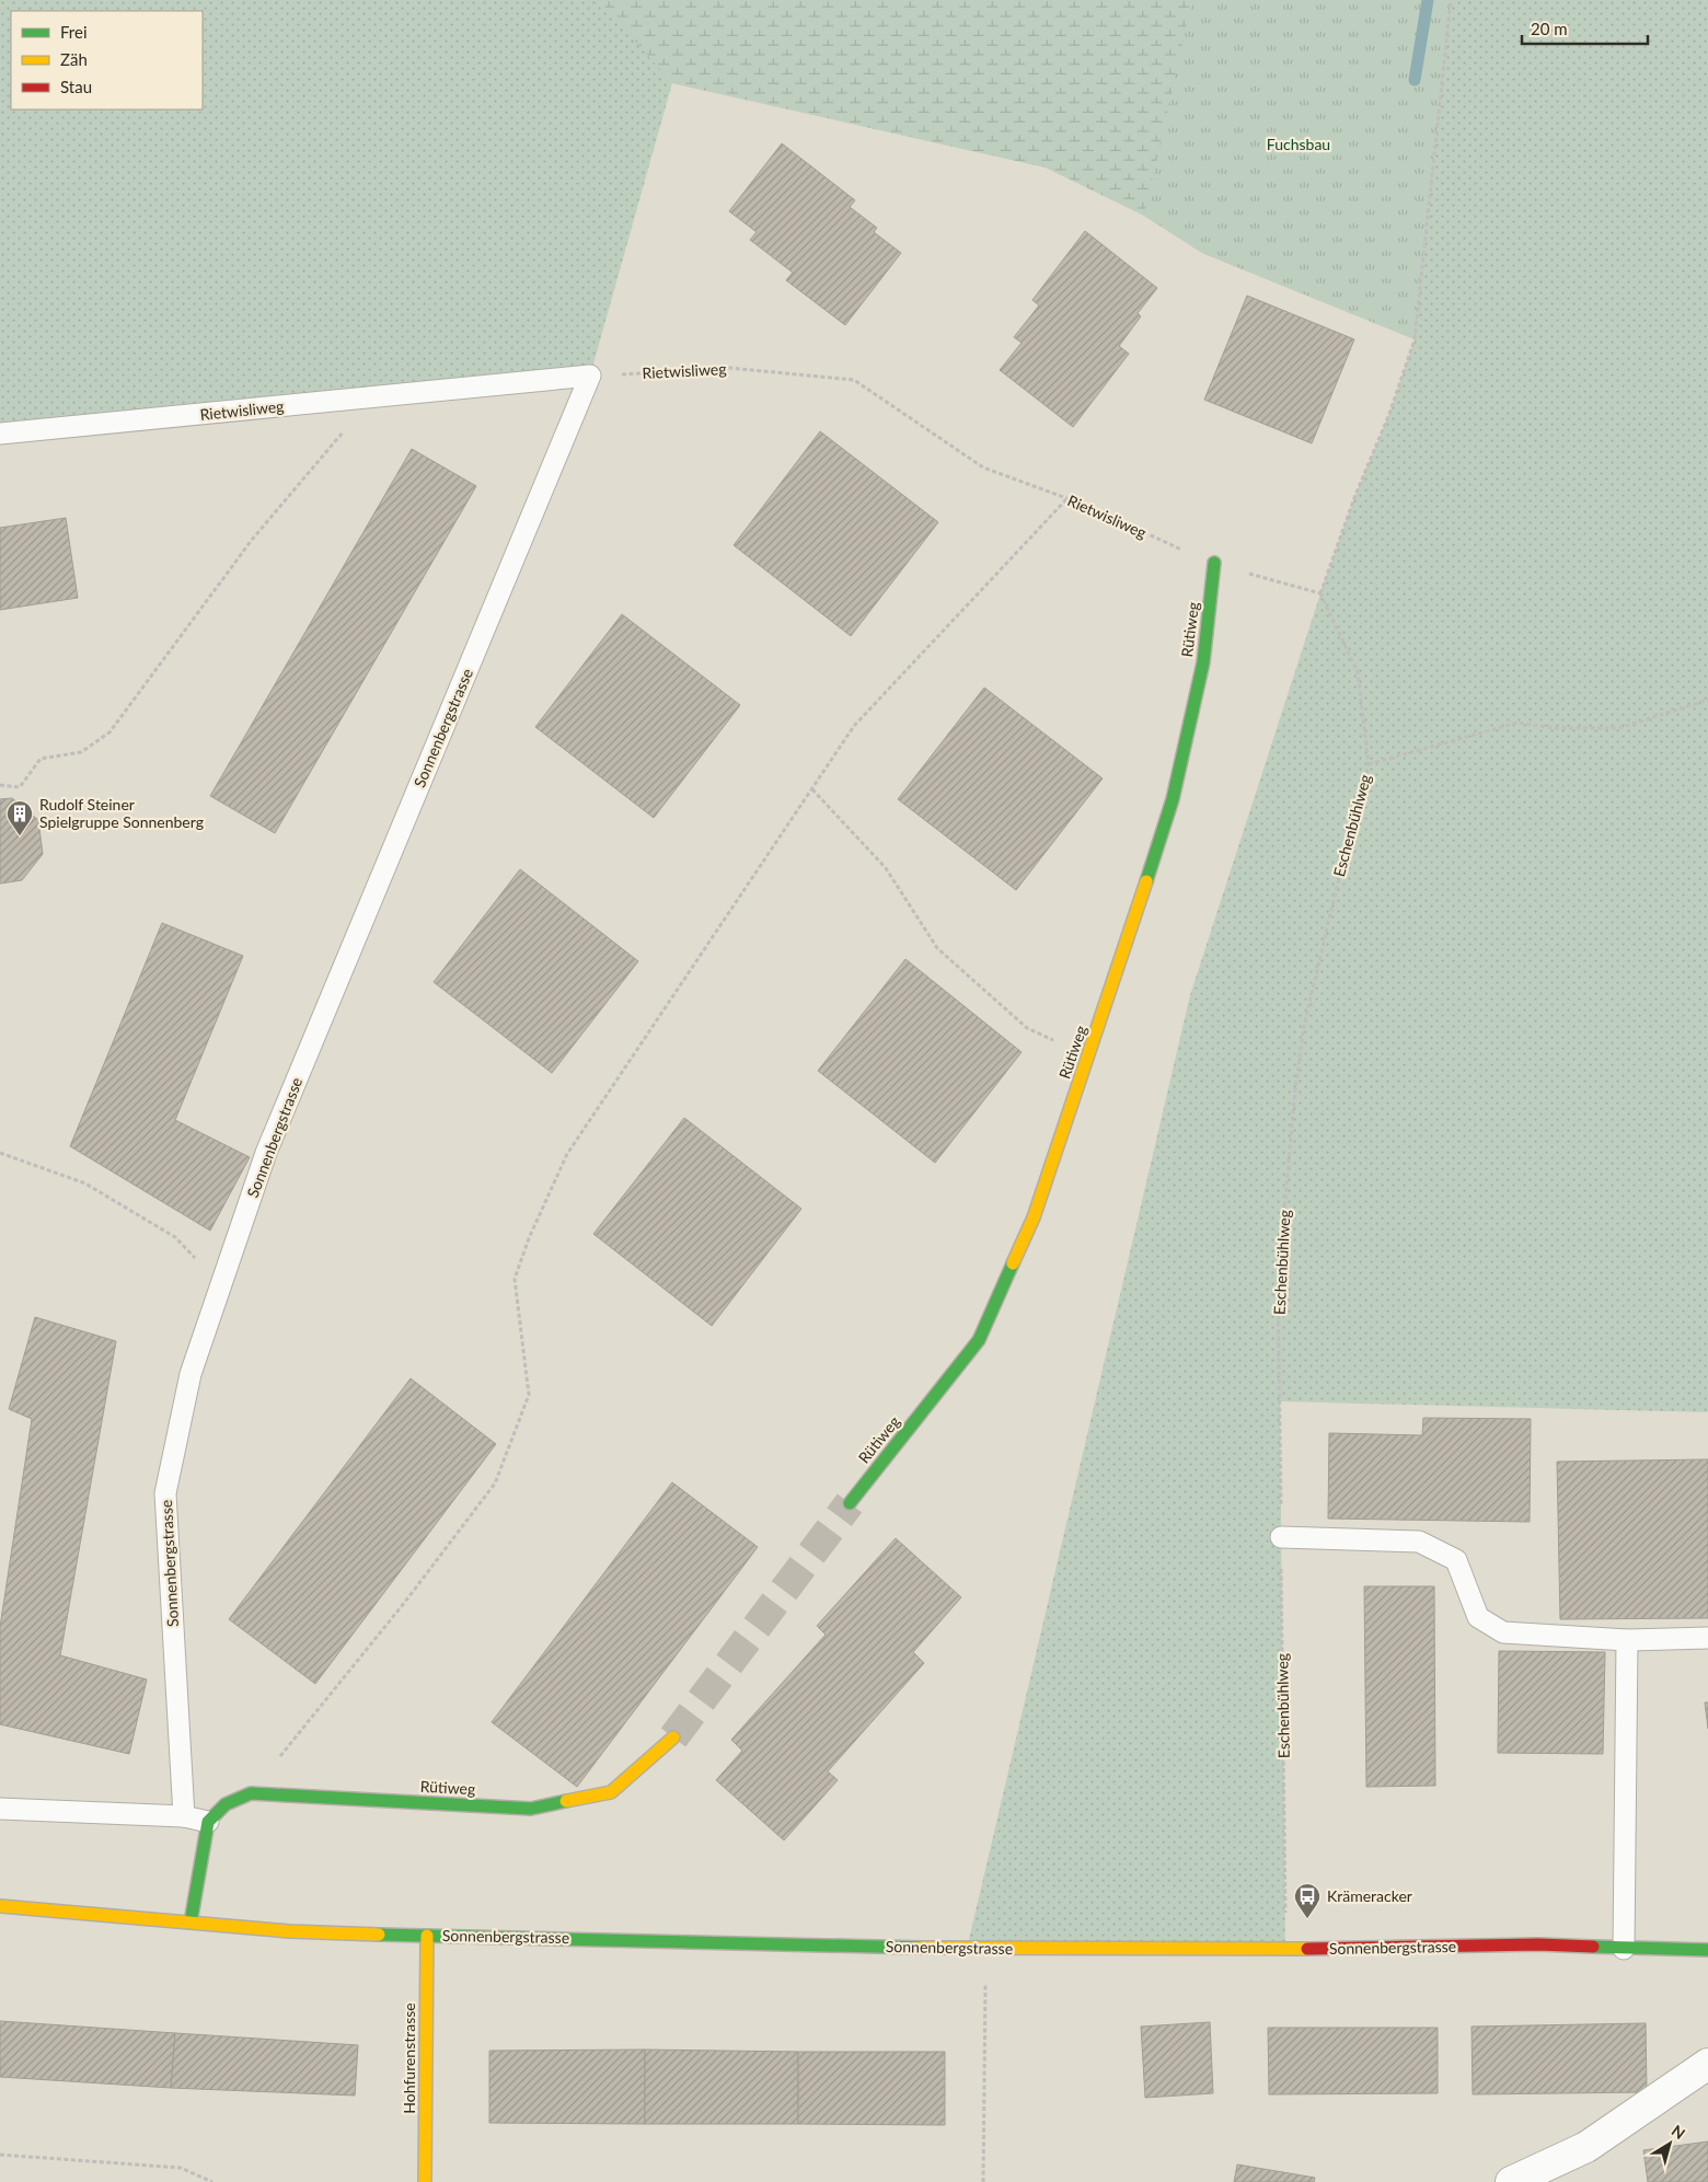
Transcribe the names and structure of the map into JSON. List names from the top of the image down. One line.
{"streets":{"street":["Rütiweg","Sonnenbergstrasse","Hohfurenstrasse"],"lane":["Rietwisliweg"],"path":["Eschenbühlweg"]},"crossings":[["Rietwisliweg","Rütiweg"],["Rietwisliweg","Sonnenbergstrasse"],["Rietwisliweg","Eschenbühlweg"],["Sonnenbergstrasse","Eschenbühlweg"],["Sonnenbergstrasse","Hohfurenstrasse"]],"parks":["Fuchsbau"],"places":{"building":["Rudolf Steiner Spielgruppe Sonnenberg"],"bus stop":["Krämeracker"]},"legend":["Frei","Zäh","Stau"],"scale_bar":"20 m","north":"top right"}
